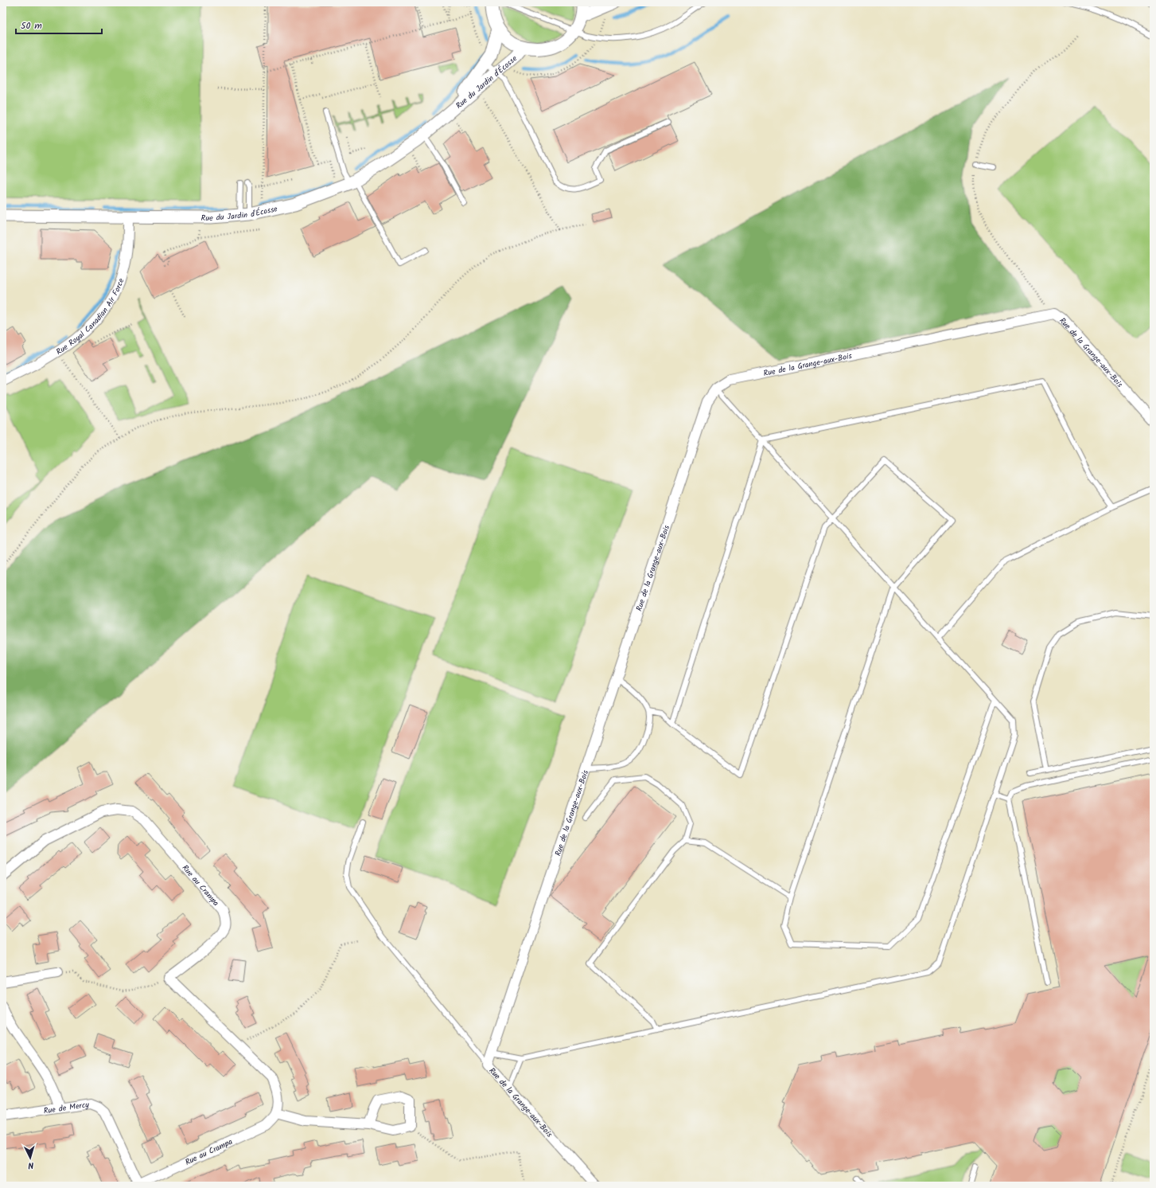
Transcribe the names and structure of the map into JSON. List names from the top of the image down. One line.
{"streets":{"street":["Rue du Jardin d'Écosse","Rue Royal Canadian Air Force","Rue de la Grange-aux-Bois","Rue au Crampa","Rue de Mercy"]},"crossings":[["Rue du Jardin d'Écosse","Rue Royal Canadian Air Force"],["Rue au Crampa","Rue de Mercy"]],"scale_bar":"50 m","north":"bottom"}
